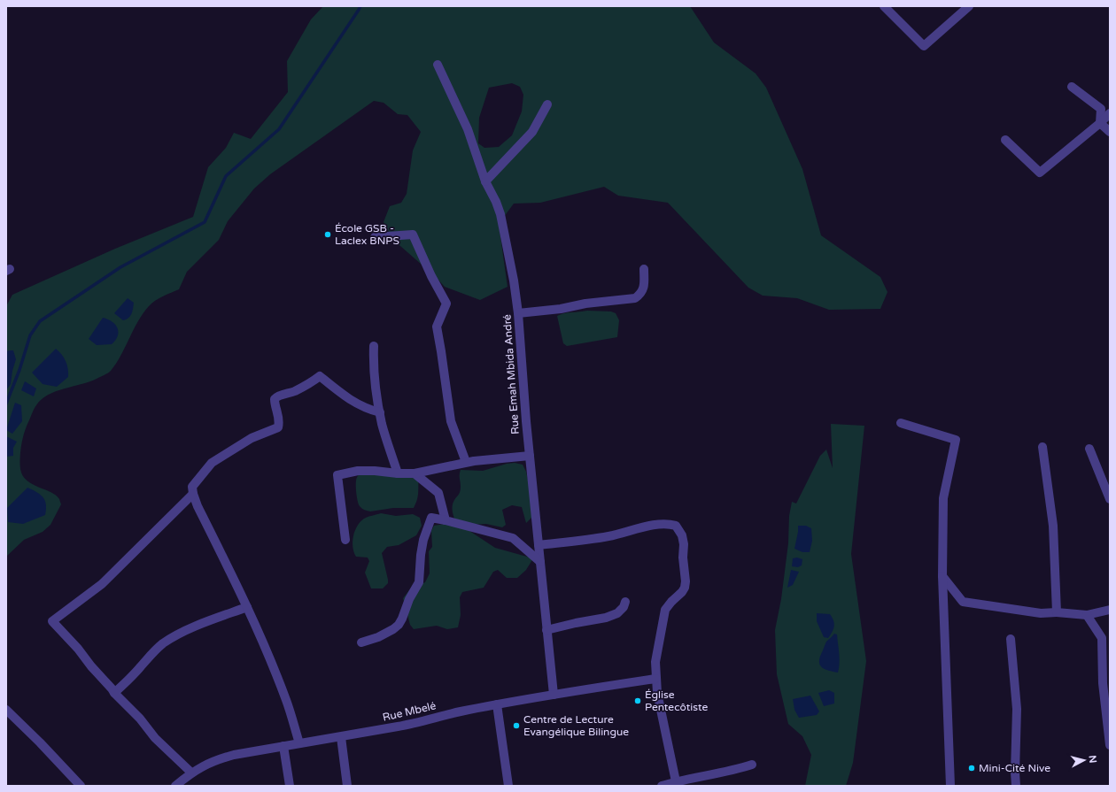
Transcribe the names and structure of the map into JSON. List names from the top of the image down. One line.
{"streets":{"street":["Rue Emah Mbida André","Rue Mbelé"]},"crossings":[["Rue Emah Mbida André","Rue Mbelé"]],"places":["École GSB - Laclex BNPS","Église Pentecôtiste","Centre de Lecture Evangélique Bilingue","Mini-Cité Nive"],"north":"right"}
